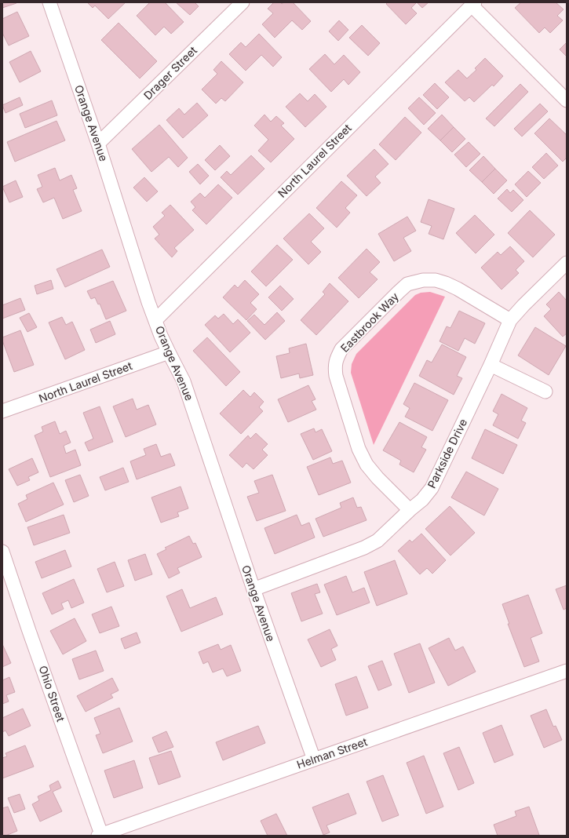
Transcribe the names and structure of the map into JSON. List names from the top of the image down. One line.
{"streets":{"street":["Drager Street","Orange Avenue","North Laurel Street","Eastbrook Way","Parkside Drive","Ohio Street","Helman Street"]},"crossings":[["Drager Street","Orange Avenue"],["Orange Avenue","North Laurel Street"],["Orange Avenue","Parkside Drive"],["Orange Avenue","Helman Street"],["Eastbrook Way","Parkside Drive"],["Ohio Street","Helman Street"]]}
